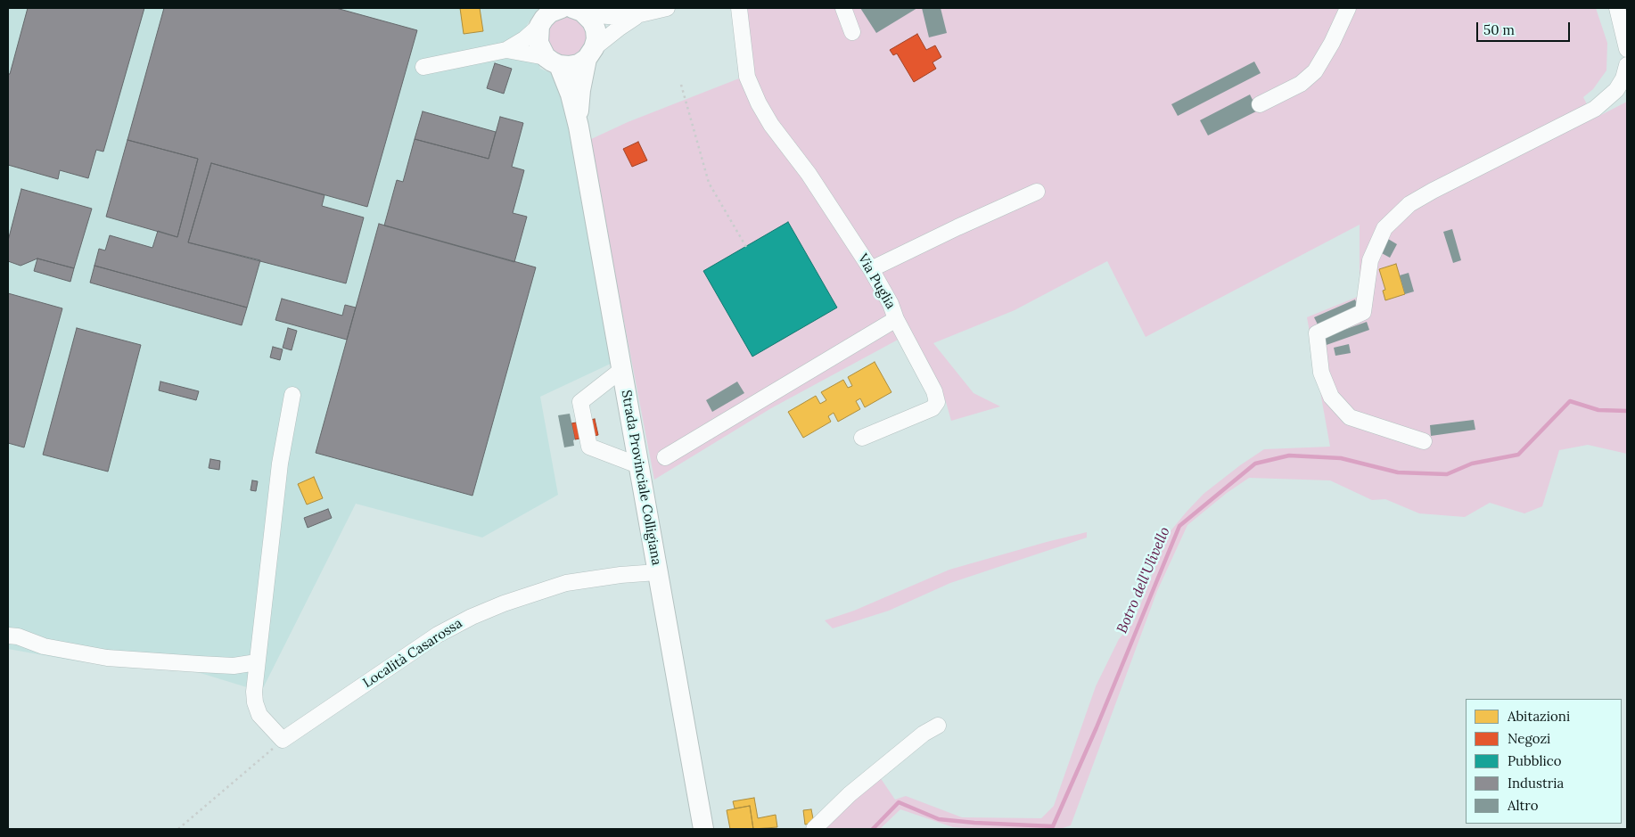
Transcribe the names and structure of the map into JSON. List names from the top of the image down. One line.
{"streets":{"main road":["Strada Provinciale Colligiana"],"street":["Via Puglia","Località Casarossa"]},"crossings":[["Strada Provinciale Colligiana","Località Casarossa"]],"water":["Botro dell'Ulivello"],"legend":["Abitazioni","Negozi","Pubblico","Industria","Altro"],"scale_bar":"50 m"}
